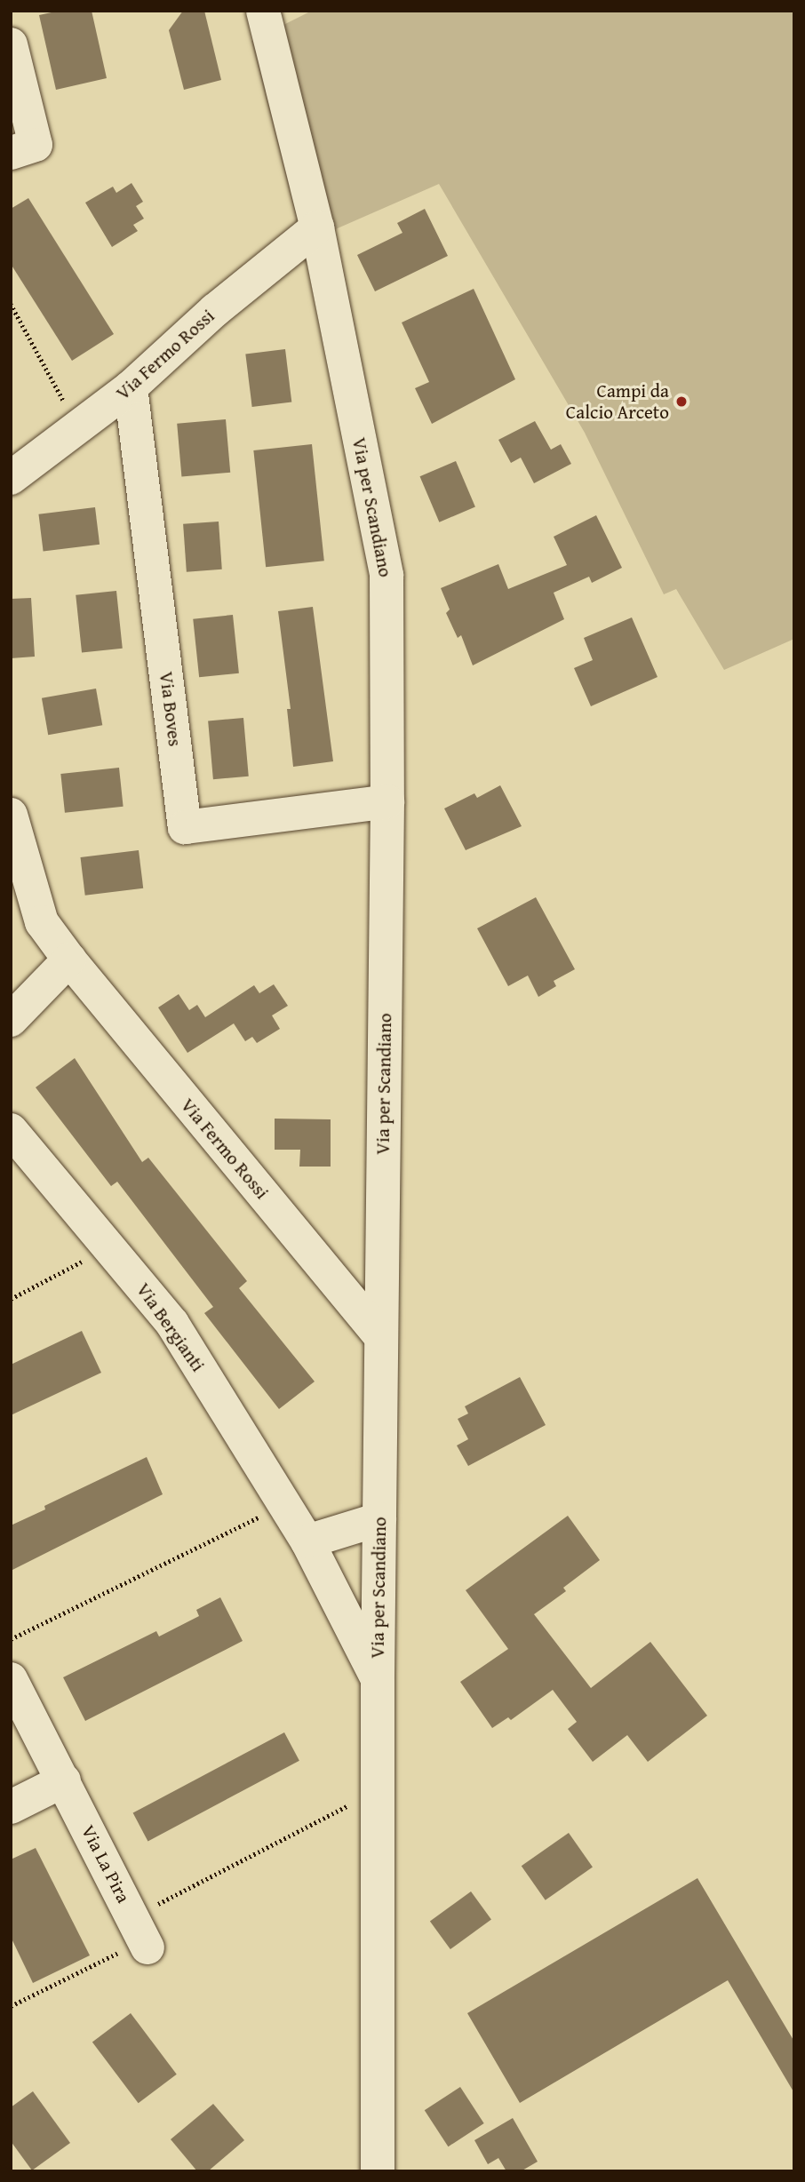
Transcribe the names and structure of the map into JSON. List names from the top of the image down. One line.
{"streets":{"street":["Via Fermo Rossi","Via per Scandiano","Via Boves","Via Bergianti","Via La Pira"]},"crossings":[["Via Fermo Rossi","Via per Scandiano"],["Via Fermo Rossi","Via Boves"],["Via per Scandiano","Via Boves"],["Via per Scandiano","Via Bergianti"]],"places":["Campi da Calcio Arceto"]}
